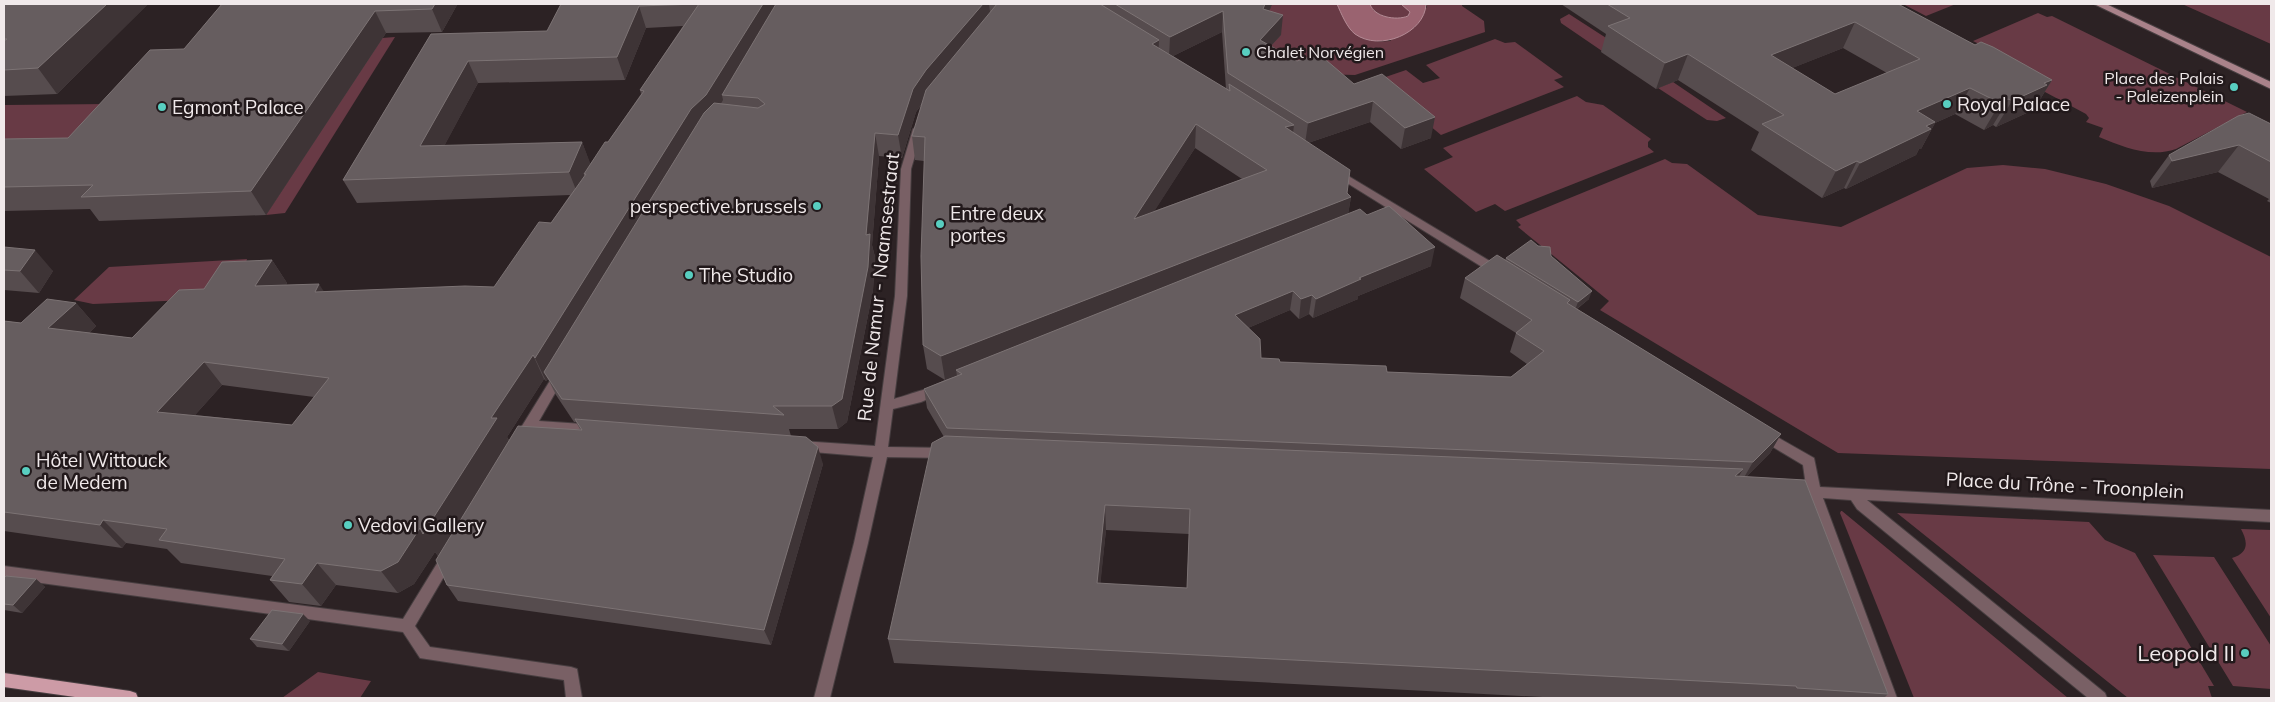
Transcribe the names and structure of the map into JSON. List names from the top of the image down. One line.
{"streets":{"street":["Rue de Namur - Naamsestraat","Place du Trône - Troonplein"]},"places":["Chalet Norvégien","Place des Palais - Paleizenplein","Royal Palace","Egmont Palace","perspective.brussels","Entre deux portes","The Studio","Hôtel Wittouck de Medem","Vedovi Gallery","Leopold II"]}
